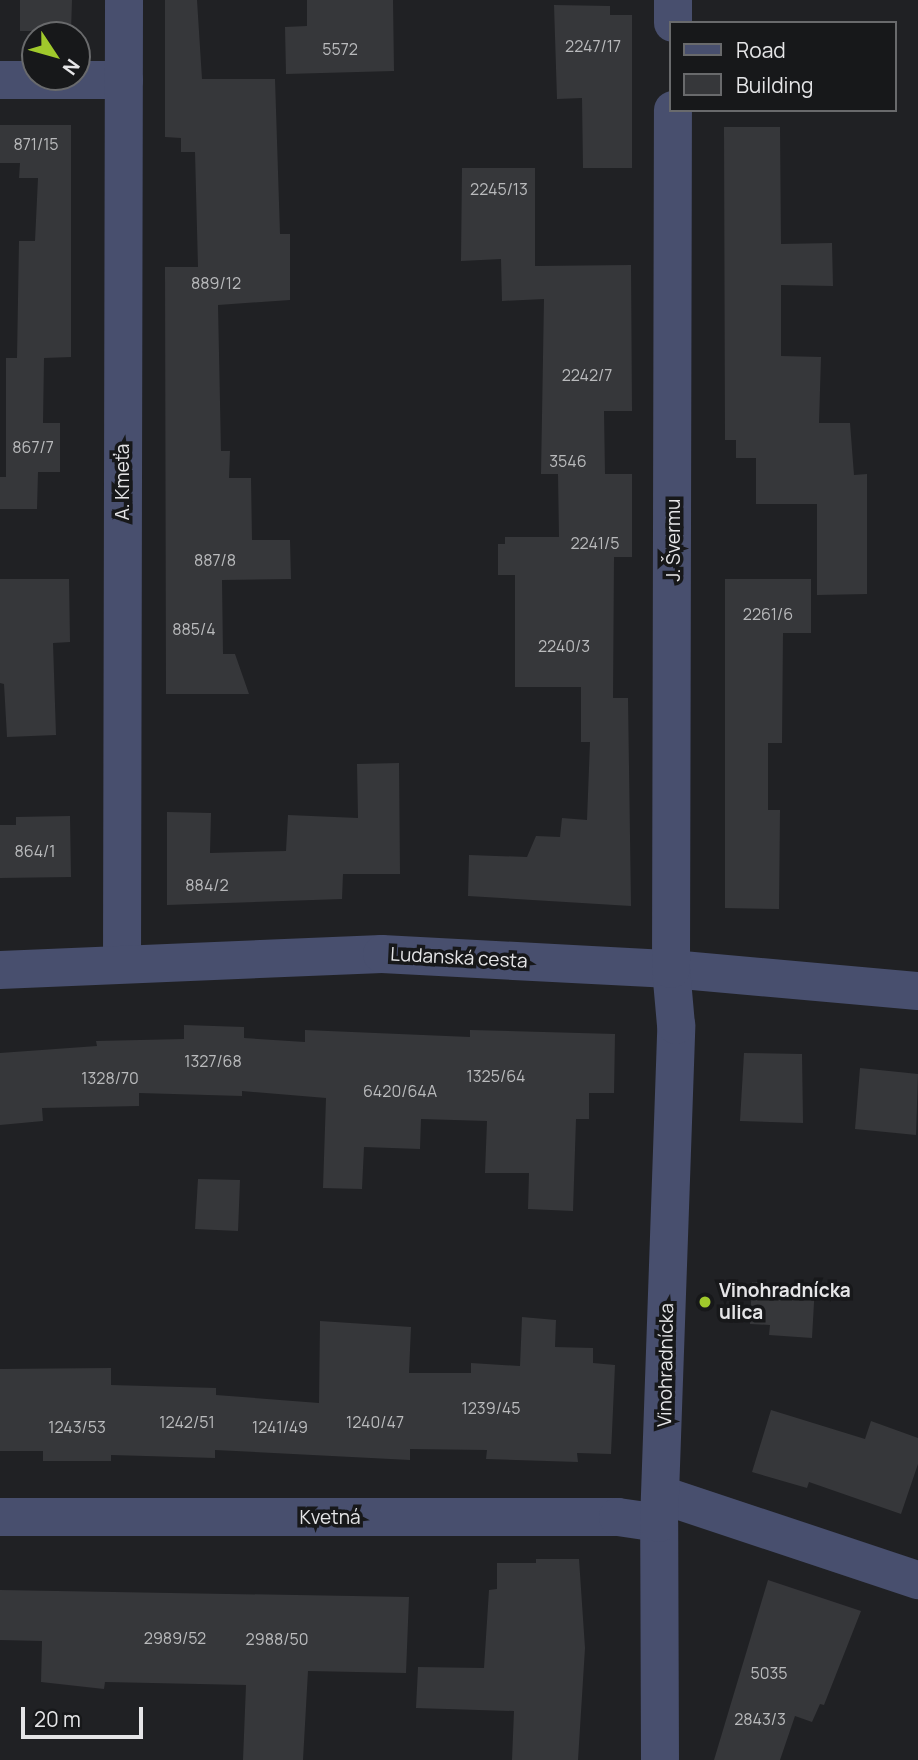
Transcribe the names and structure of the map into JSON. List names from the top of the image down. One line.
{"streets":{"street":["A. Kmeťa","J. Švermu","Ludanská cesta","Vinohradnícka","Kvetná"]},"crossings":[["A. Kmeťa","Ludanská cesta"],["J. Švermu","Ludanská cesta"],["J. Švermu","Vinohradnícka"],["Ludanská cesta","Vinohradnícka"],["Vinohradnícka","Kvetná"]],"places":["Vinohradnícka ulica"],"house_numbers":["2247/17","5572","871/15","2245/13","889/12","2242/7","867/7","3546","2241/5","887/8","2261/6","885/4","2240/3","864/1","884/2","1327/68","1325/64","1328/70","6420/64A","1239/45","1242/51","1240/47","1243/53","1241/49","2989/52","2988/50","5035","2843/3"],"legend":["Road","Building"],"scale_bar":"20 m","north":"bottom right"}
